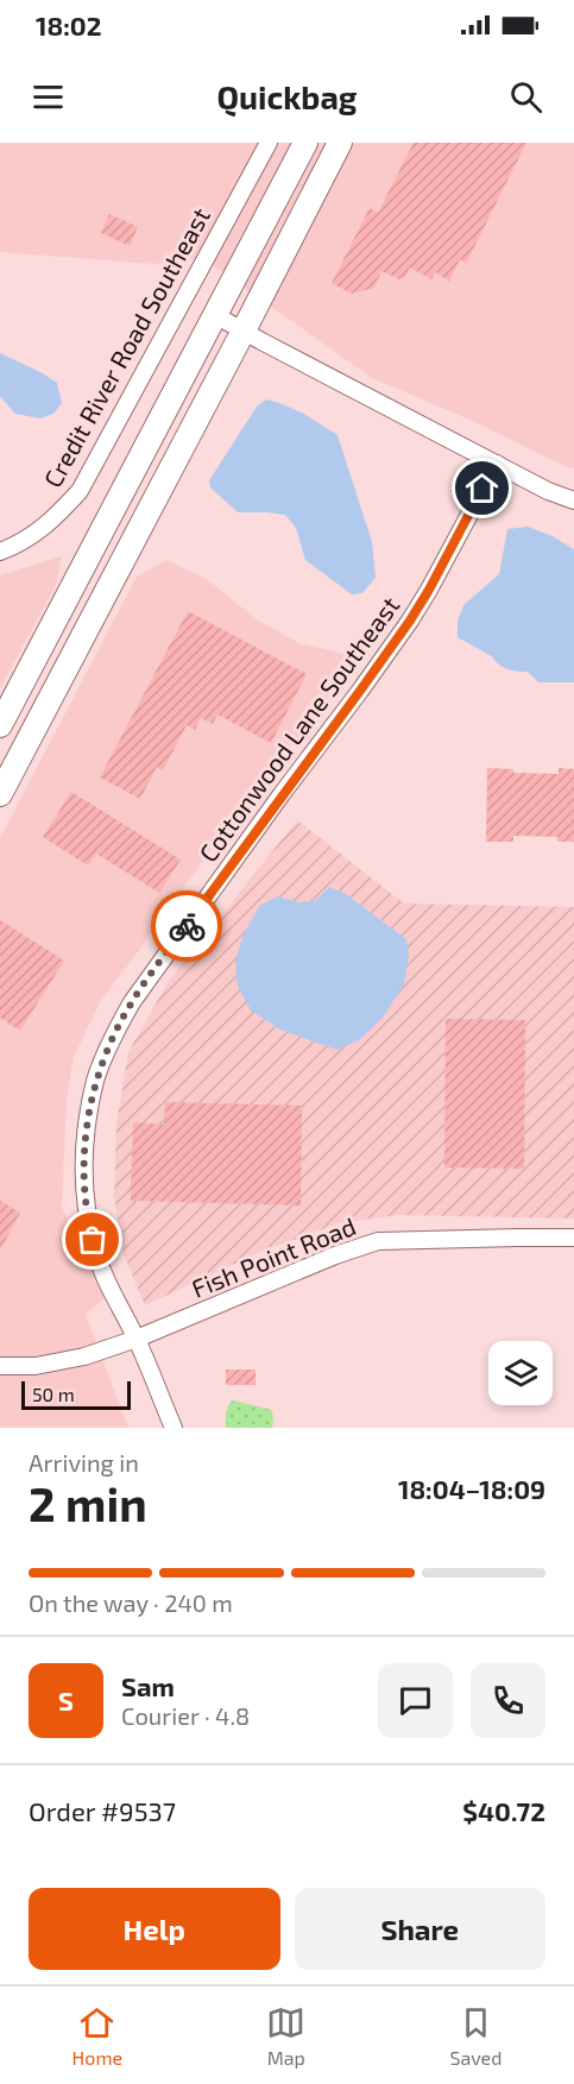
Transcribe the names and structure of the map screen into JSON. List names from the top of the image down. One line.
{"streets":{"street":["Credit River Road Southeast","Cottonwood Lane Southeast","Fish Point Road"]},"crossings":[["Cottonwood Lane Southeast","Fish Point Road"]],"scale_bar":"50 m","page":{"status":"18:02","header":"Quickbag","scale":"50 m","heading":["2 min","Arriving in","18:04–18:09"],"panel":["Sam","Courier · 4.8","Order #9537","$40.72"],"bar":"On the way · 240 m","round":"S","buttons":["Help","Share"],"tabs":["Home","Map","Saved"]}}
